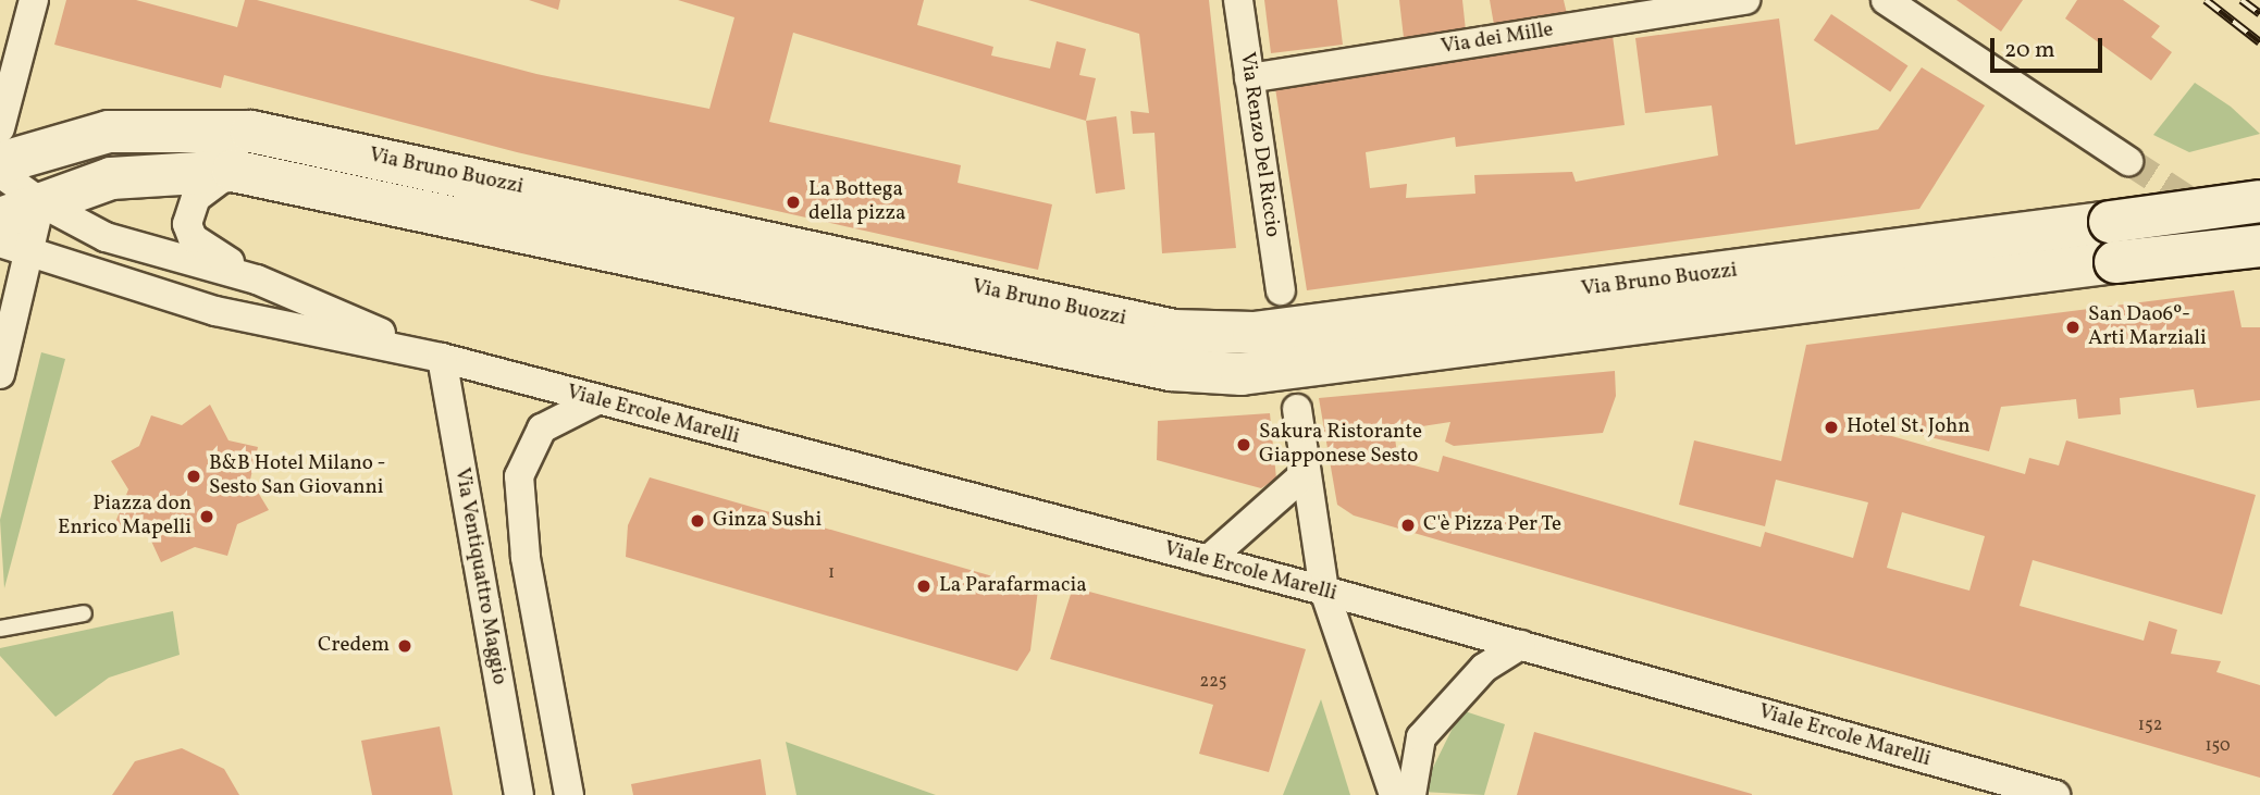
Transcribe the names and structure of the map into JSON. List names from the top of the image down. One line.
{"streets":{"main road":["Via Bruno Buozzi"],"street":["Via dei Mille","Via Renzo Del Riccio","Viale Ercole Marelli","Via Ventiquattro Maggio"]},"crossings":[["Via dei Mille","Via Renzo Del Riccio"],["Via Bruno Buozzi","Viale Ercole Marelli"],["Viale Ercole Marelli","Via Ventiquattro Maggio"]],"places":["La Bottega della pizza","San Dao6º- Arti Marziali","Hotel St. John","Sakura Ristorante Giapponese Sesto","B&B Hotel Milano - Sesto San Giovanni","Piazza don Enrico Mapelli","Ginza Sushi","C'è Pizza Per Te","La Parafarmacia","Credem"],"house_numbers":["1","225","152","150"],"scale_bar":"20 m"}
